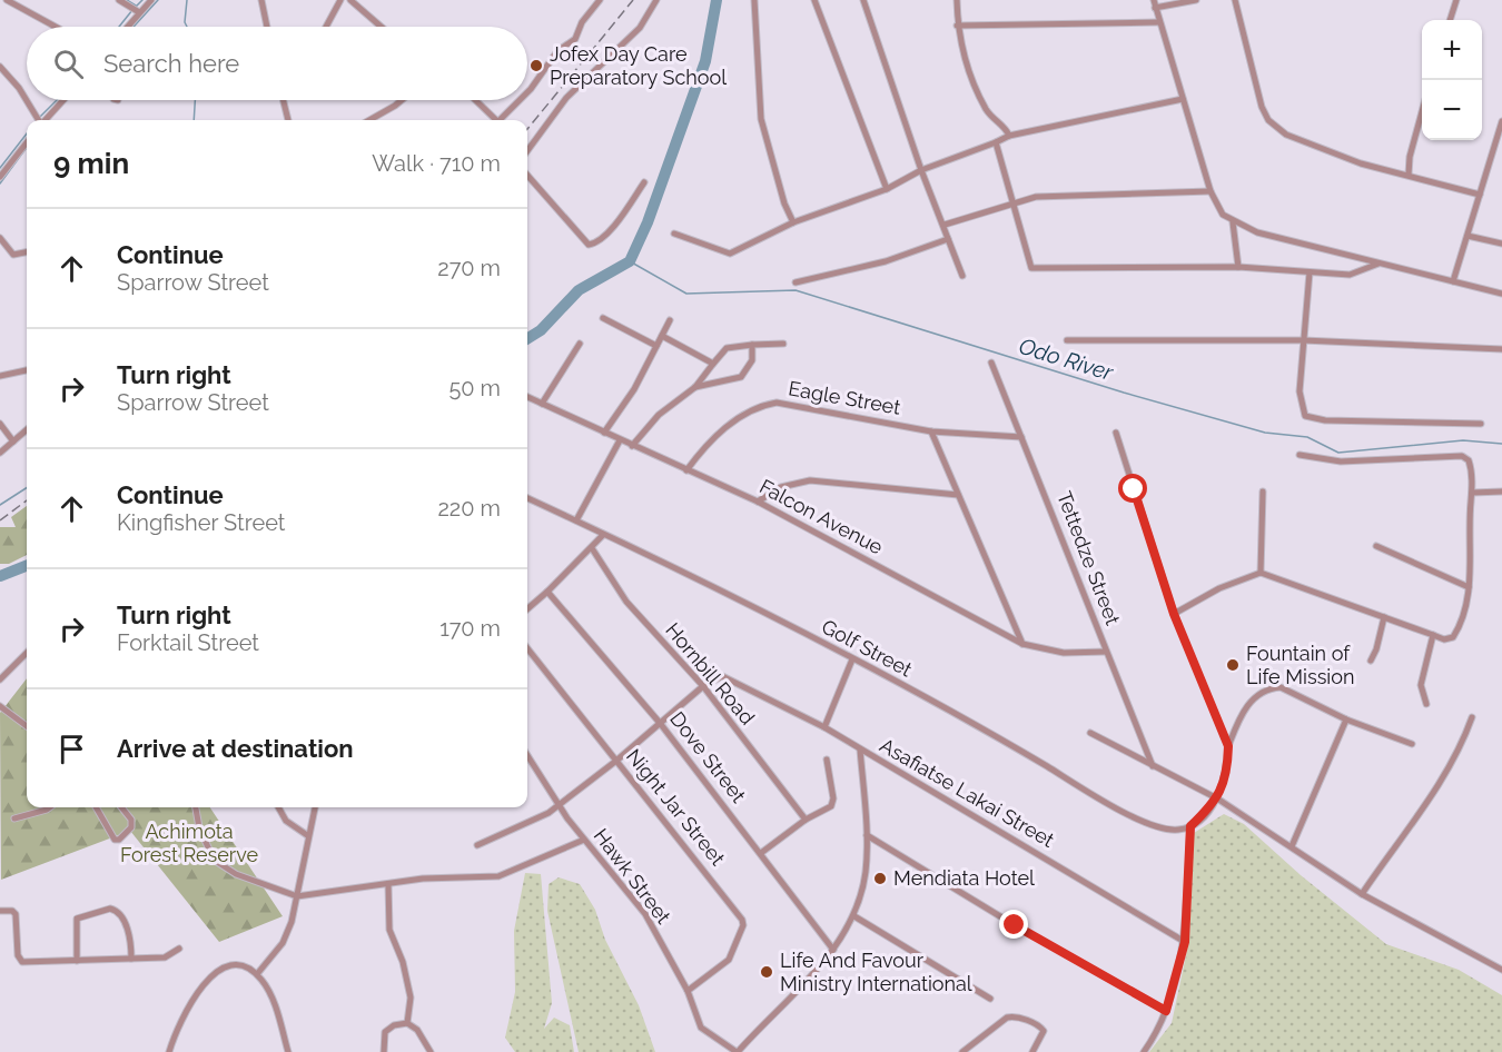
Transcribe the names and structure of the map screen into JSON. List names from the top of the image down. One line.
{"streets":{"street":["Eagle Street","Falcon Avenue","Tettedze Street","Golf Street","Hornbill Road","Dove Street","Asafiatse Lakai Street","Night Jar Street","Hawk Street"]},"crossings":[["Eagle Street","Falcon Avenue"],["Eagle Street","Tettedze Street"],["Falcon Avenue","Tettedze Street"],["Hornbill Road","Asafiatse Lakai Street"],["Night Jar Street","Hawk Street"]],"water":["Odo River"],"parks":["Achimota Forest Reserve"],"places":["Jofex Day Care Preparatory School","Fountain of Life Mission","Mendiata Hotel","Life And Favour Ministry International"],"page":{"map_buttons":["+","−"],"search":"Search here","heading":["9 min","Walk · 710 m"],"list":[["Continue","Sparrow Street","270 m"],["Turn right","Sparrow Street","50 m"],["Continue","Kingfisher Street","220 m"],["Turn right","Forktail Street","170 m"],"Arrive at destination"]}}
